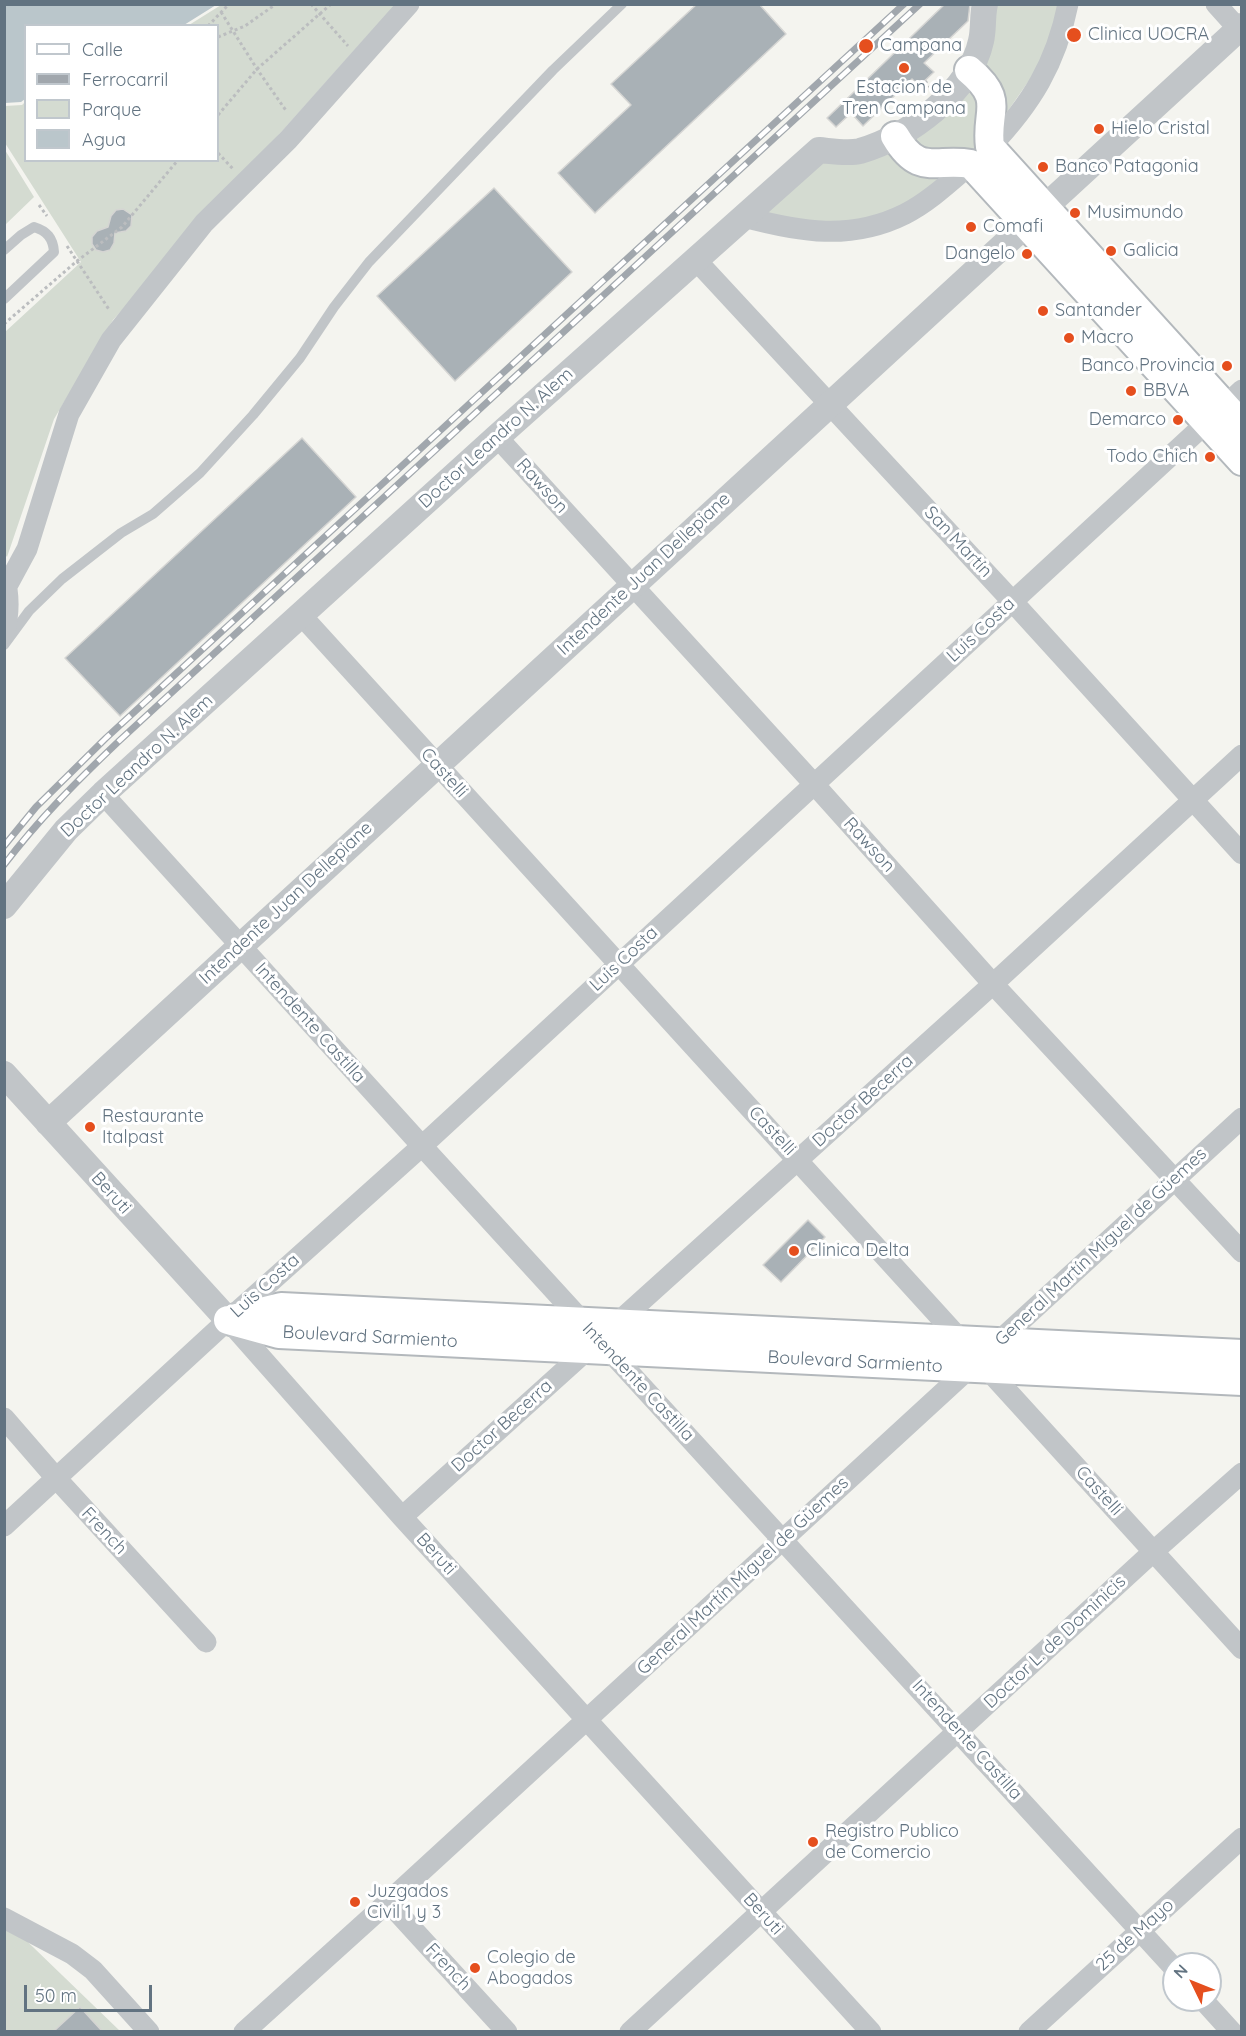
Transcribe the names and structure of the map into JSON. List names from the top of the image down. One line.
{"streets":{"main road":["Boulevard Sarmiento"],"street":["Doctor Leandro N. Alem","Rawson","San Martín","Intendente Juan Dellepiane","Luis Costa","Castelli","Intendente Castilla","Doctor Becerra","Beruti","General Martín Miguel de Güemes","French","Doctor L. de Dominicis","25 de Mayo"]},"crossings":[["Doctor Leandro N. Alem","Rawson"],["Doctor Leandro N. Alem","San Martín"],["Doctor Leandro N. Alem","Castelli"],["Doctor Leandro N. Alem","Intendente Castilla"],["Rawson","Intendente Juan Dellepiane"],["Rawson","Luis Costa"],["Rawson","Doctor Becerra"],["Rawson","General Martín Miguel de Güemes"],["San Martín","Intendente Juan Dellepiane"],["San Martín","Luis Costa"],["San Martín","Doctor Becerra"],["Intendente Juan Dellepiane","Castelli"],["Intendente Juan Dellepiane","Intendente Castilla"],["Intendente Juan Dellepiane","Beruti"],["Luis Costa","Castelli"],["Luis Costa","Intendente Castilla"],["Luis Costa","Beruti"],["Luis Costa","Boulevard Sarmiento"],["Luis Costa","French"],["Castelli","Doctor Becerra"],["Castelli","General Martín Miguel de Güemes"],["Castelli","Boulevard Sarmiento"],["Castelli","Doctor L. de Dominicis"],["Intendente Castilla","Doctor Becerra"],["Intendente Castilla","General Martín Miguel de Güemes"],["Intendente Castilla","Boulevard Sarmiento"],["Intendente Castilla","Doctor L. de Dominicis"],["Intendente Castilla","25 de Mayo"],["Doctor Becerra","Beruti"],["Doctor Becerra","Boulevard Sarmiento"],["Beruti","General Martín Miguel de Güemes"],["Beruti","Boulevard Sarmiento"],["Beruti","Doctor L. de Dominicis"],["General Martín Miguel de Güemes","Boulevard Sarmiento"],["General Martín Miguel de Güemes","French"]],"places":["Clinica UOCRA","Campana","Estacion de Tren Campana","Hielo Cristal","Banco Patagonia","Musimundo","Comafi","Galicia","Dangelo","Santander","Macro","Banco Provincia","BBVA","Demarco","Todo Chich","Restaurante Italpast","Clinica Delta","Registro Publico de Comercio","Juzgados Civil 1 y 3","Colegio de Abogados"],"legend":["Calle","Ferrocarril","Parque","Agua"],"scale_bar":"50 m","north":"top left"}
